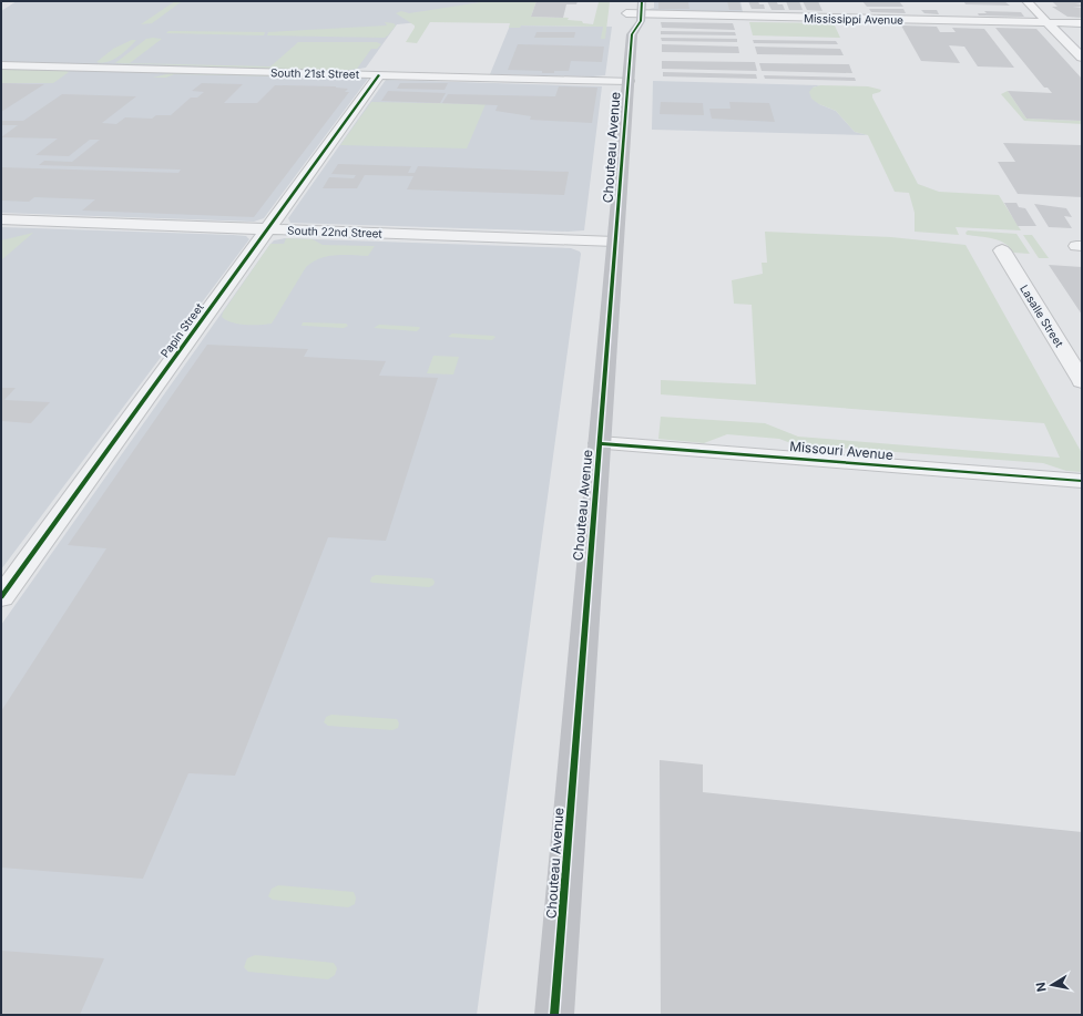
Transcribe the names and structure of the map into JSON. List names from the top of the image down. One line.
{"streets":{"main road":["Chouteau Avenue"],"street":["Mississippi Avenue","South 21st Street","South 22nd Street","Lasalle Street","Papin Street","Missouri Avenue"]},"crossings":[["Mississippi Avenue","Chouteau Avenue"],["South 21st Street","Chouteau Avenue"],["South 21st Street","Papin Street"],["Chouteau Avenue","South 22nd Street"],["Chouteau Avenue","Missouri Avenue"],["South 22nd Street","Papin Street"]],"north":"left"}
